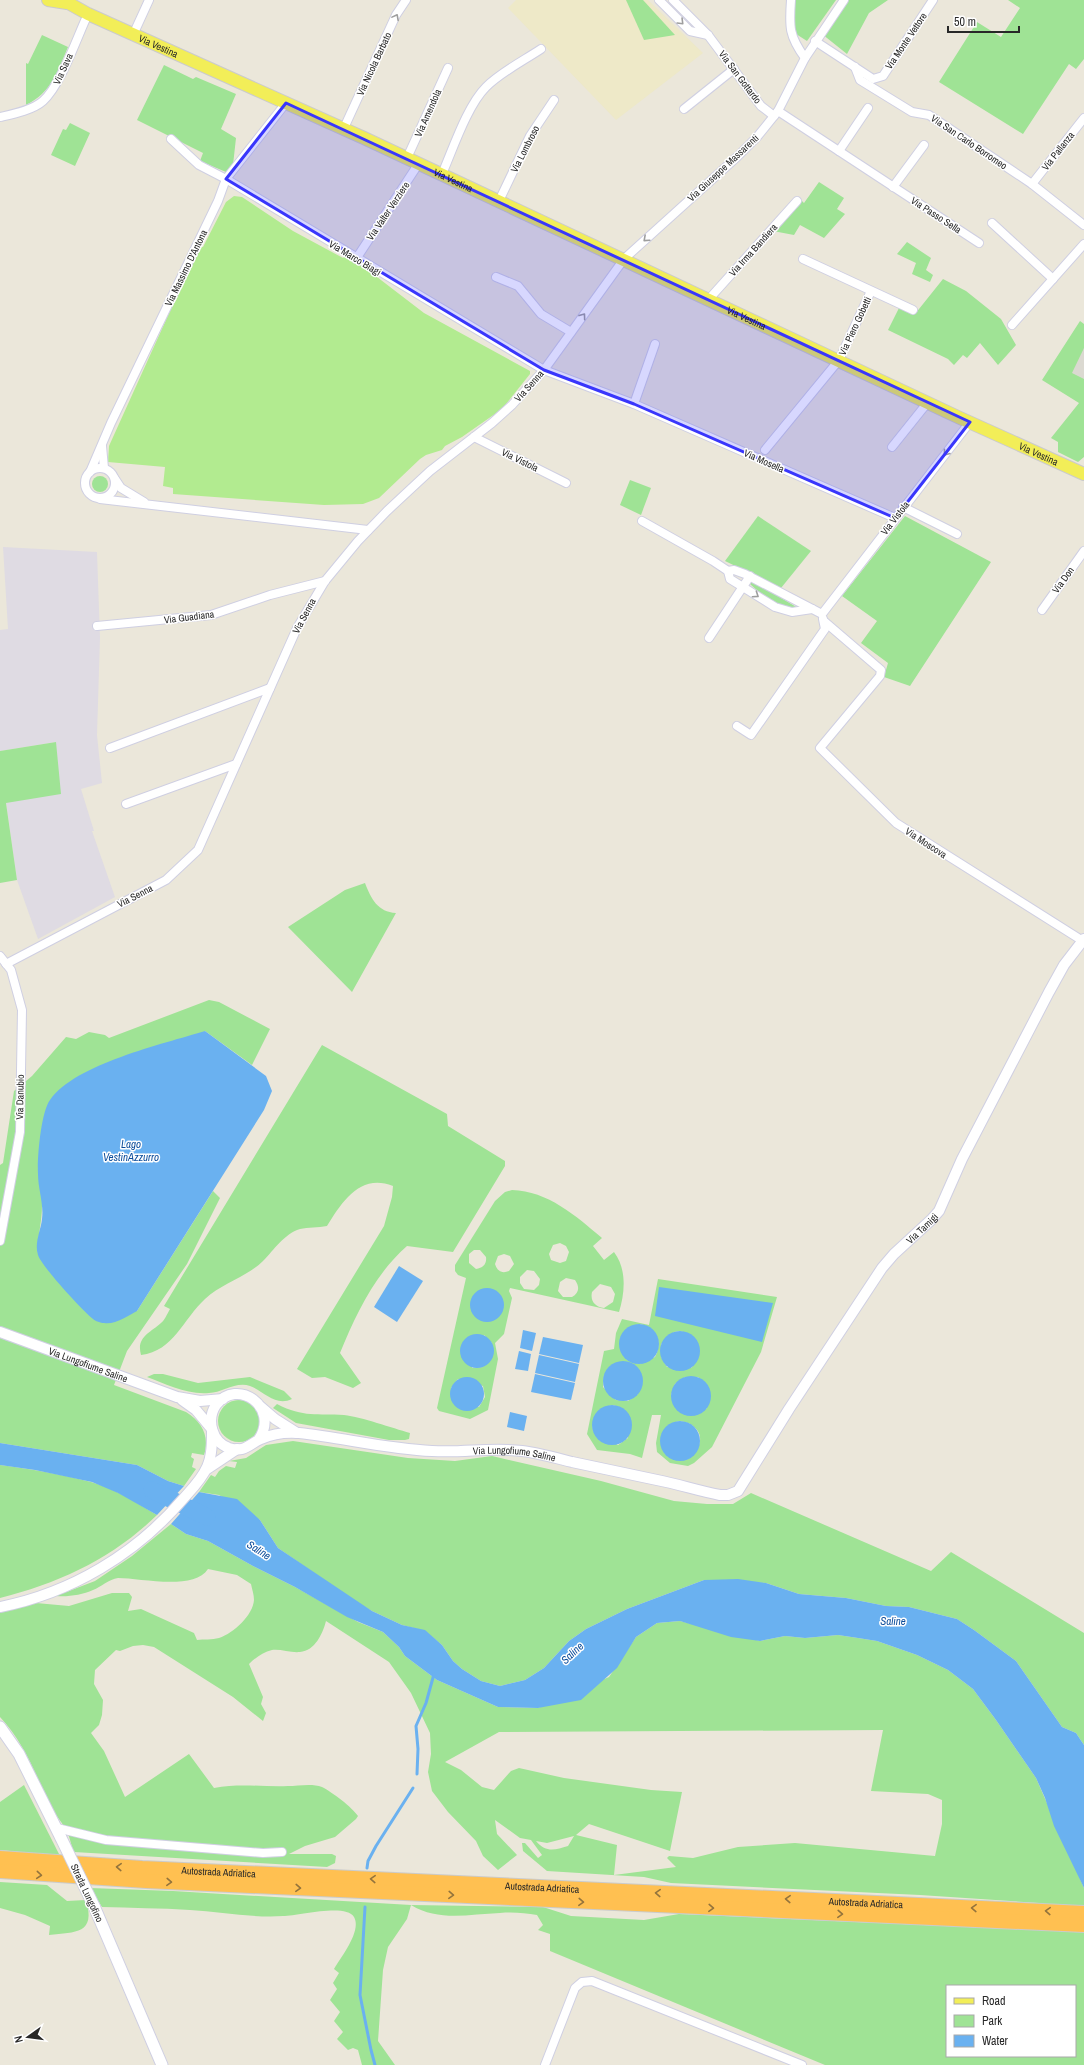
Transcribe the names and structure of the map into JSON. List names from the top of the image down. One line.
{"streets":{"highway":["Autostrada Adriatica"],"main road":["Via Vestina","Strada Lungofino"],"street":["Via Monte Vettore","Via Nicola Barbato","Via Sava","Via San Gottardo","Via Amendola","Via San Carlo Borromeo","Via Lombroso","Via Pallanza","Via Giuseppe Massarenti","Via Valter Verziere","Via Passo Sella","Via Irma Bandiera","Via Marco Biagi","Via Massimo D'Antona","Via Piero Gobetti","Via Senna","Via Vistola","Via Mosella","Via Don","Via Guadiana","Via Moscova","Via Danubio","Via Tamigi","Via Lungofiume Saline"]},"crossings":[["Via Monte Vettore","Via San Carlo Borromeo"],["Via Monte Vettore","Via Giuseppe Massarenti"],["Via Vestina","Via Nicola Barbato"],["Via Vestina","Via Sava"],["Via Vestina","Via Amendola"],["Via Vestina","Via Lombroso"],["Via Vestina","Via Giuseppe Massarenti"],["Via Vestina","Via Valter Verziere"],["Via Vestina","Via Irma Bandiera"],["Via Vestina","Via Massimo D'Antona"],["Via Vestina","Via Piero Gobetti"],["Via Vestina","Via Senna"],["Via Vestina","Via Vistola"],["Via San Gottardo","Via Giuseppe Massarenti"],["Via San Gottardo","Via Passo Sella"],["Via San Carlo Borromeo","Via Pallanza"],["Via Giuseppe Massarenti","Via Passo Sella"],["Via Giuseppe Massarenti","Via Senna"],["Via Valter Verziere","Via Marco Biagi"],["Via Marco Biagi","Via Massimo D'Antona"],["Via Marco Biagi","Via Senna"],["Via Marco Biagi","Via Mosella"],["Via Senna","Via Vistola"],["Via Senna","Via Mosella"],["Via Senna","Via Guadiana"],["Via Senna","Via Danubio"],["Via Vistola","Via Mosella"],["Via Vistola","Via Moscova"],["Via Moscova","Via Tamigi"],["Via Tamigi","Via Lungofiume Saline"]],"one_way":["Via Nicola Barbato","Via Giuseppe Massarenti"],"water":["Lago VestinAzzurro","Saline"],"legend":["Road","Park","Water"],"scale_bar":"50 m","north":"left"}
